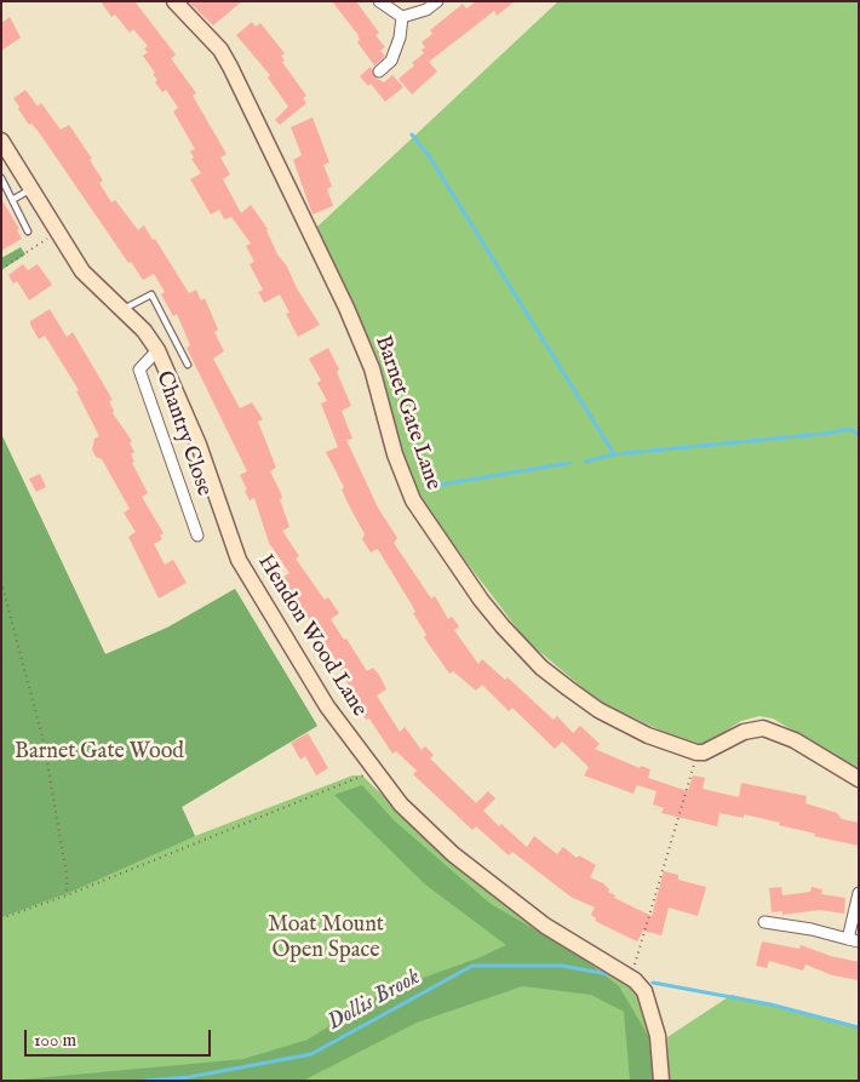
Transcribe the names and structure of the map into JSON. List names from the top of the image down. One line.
{"streets":{"main road":["Barnet Gate Lane","Hendon Wood Lane"],"street":["Chantry Close"]},"crossings":[["Chantry Close","Hendon Wood Lane"]],"water":["Dollis Brook"],"parks":["Barnet Gate Wood","Moat Mount Open Space"],"scale_bar":"100 m"}
